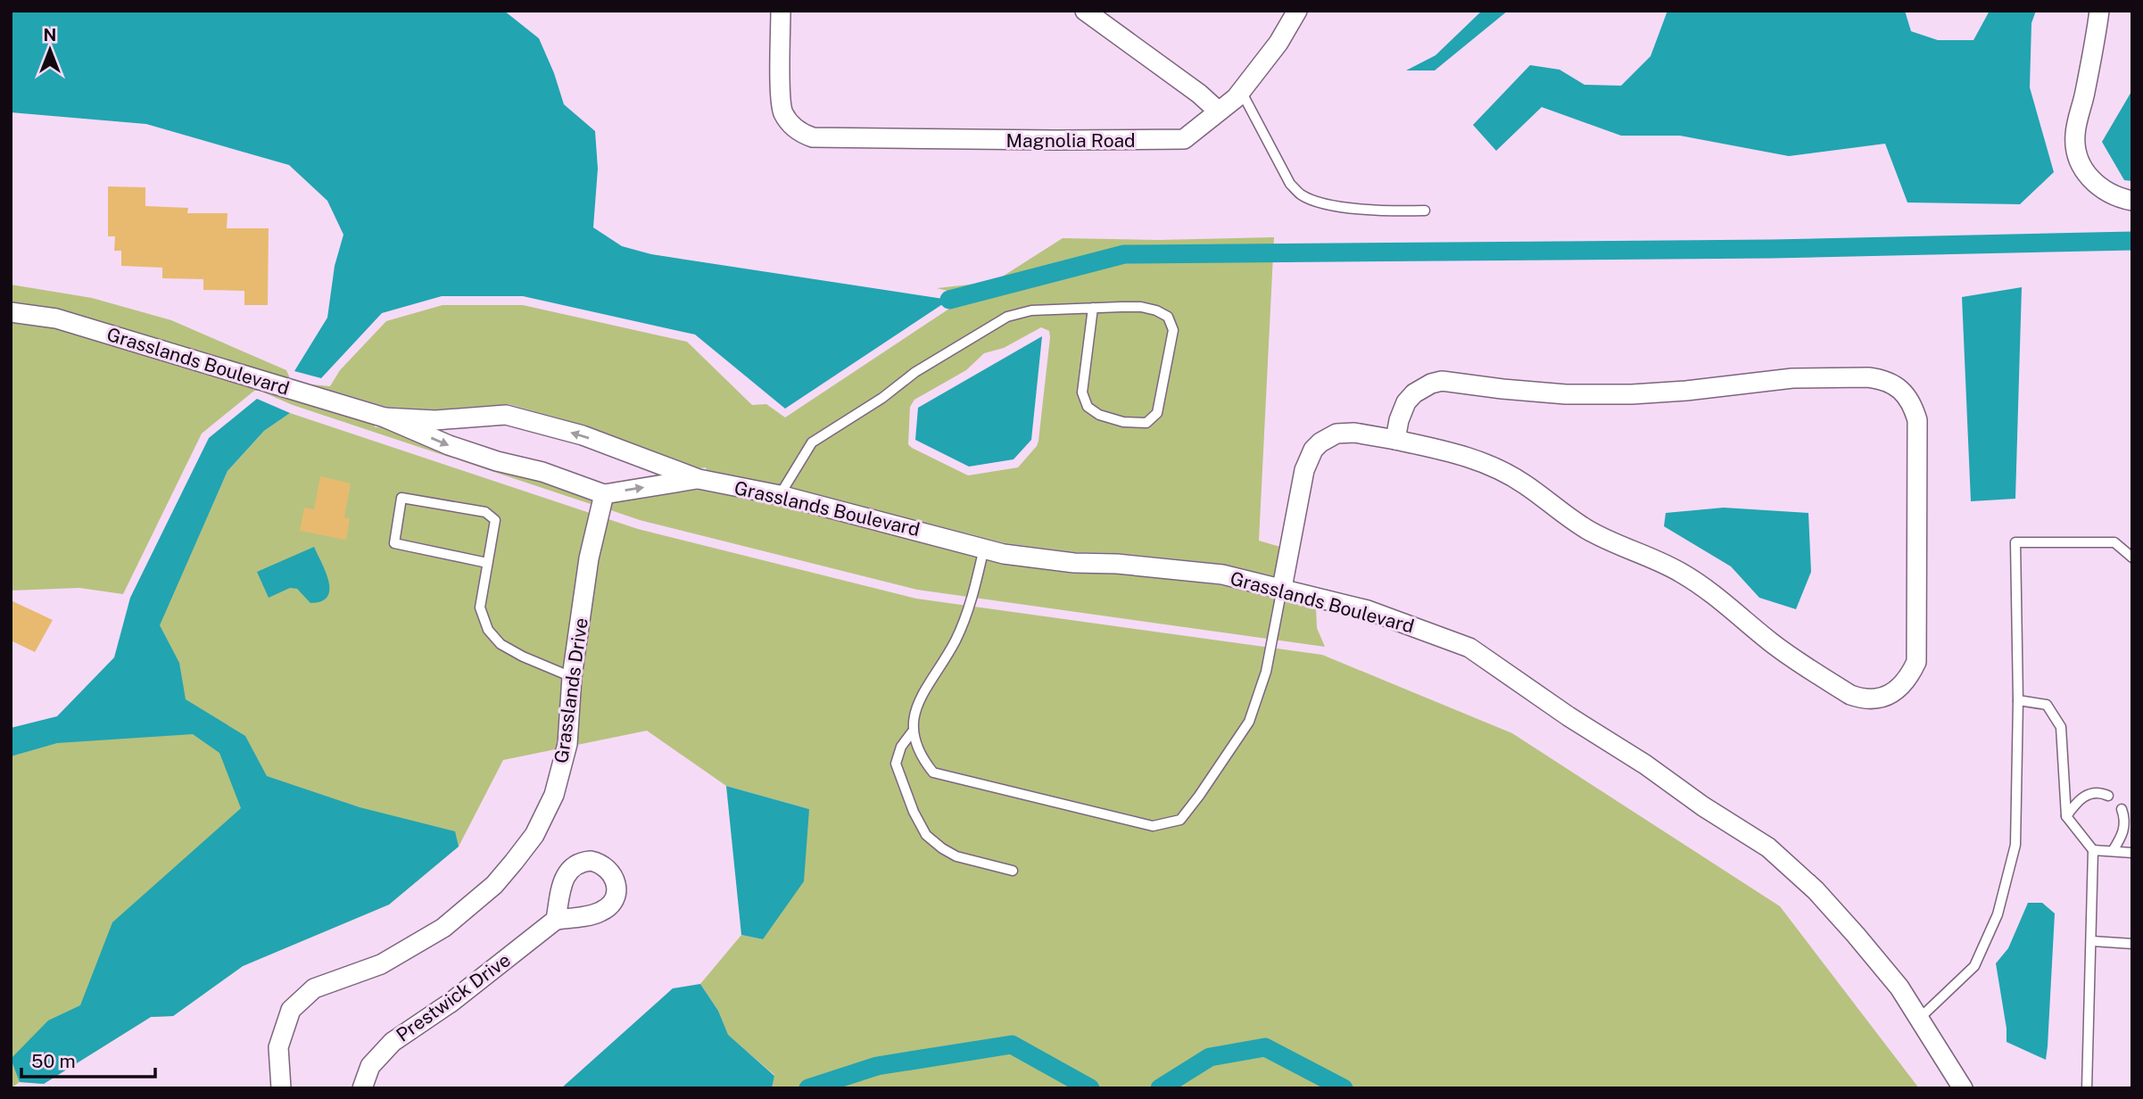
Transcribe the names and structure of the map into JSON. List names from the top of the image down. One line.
{"streets":{"street":["Magnolia Road","Grasslands Boulevard","Grasslands Drive","Prestwick Drive"]},"crossings":[["Grasslands Boulevard","Grasslands Drive"]],"scale_bar":"50 m","north":"top"}
